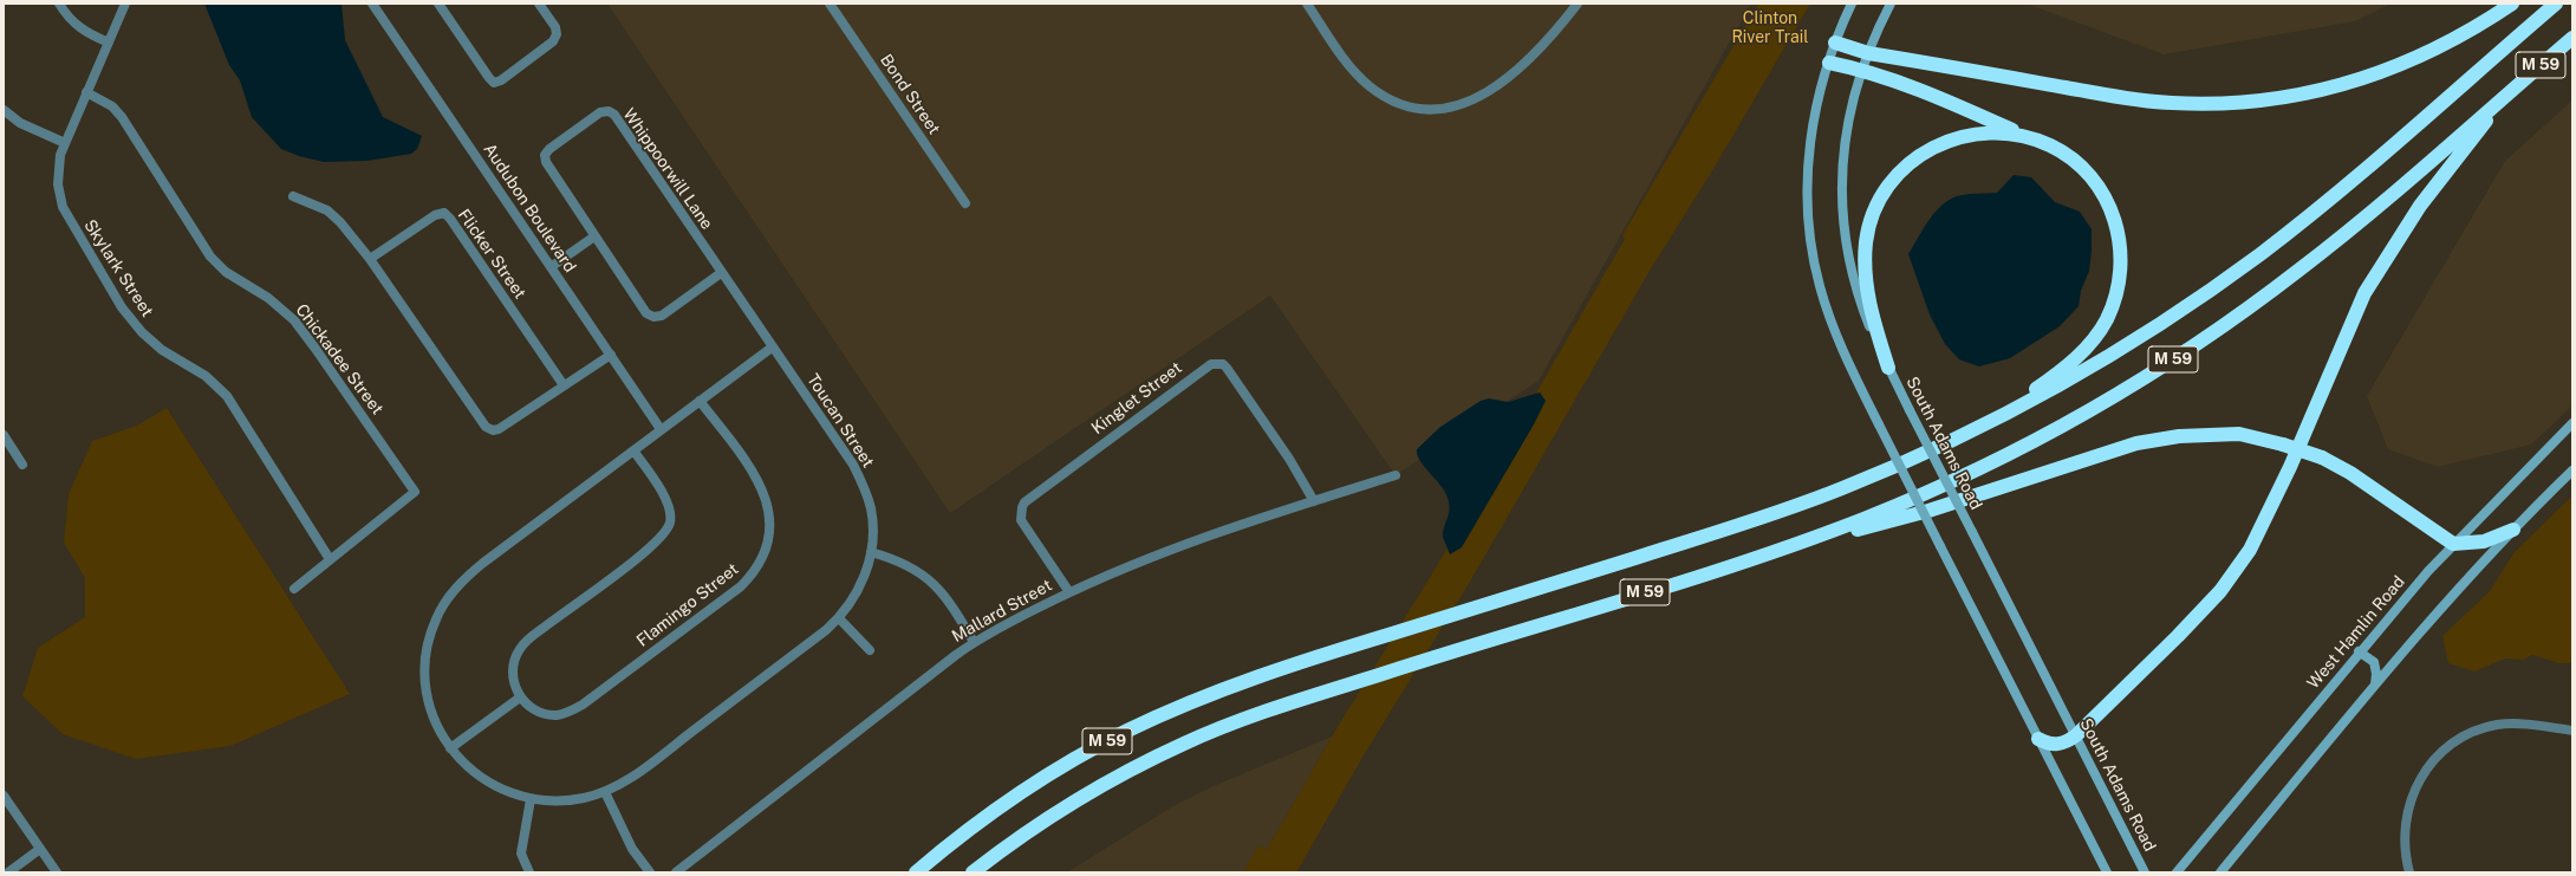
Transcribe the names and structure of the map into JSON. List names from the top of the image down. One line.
{"streets":{"highway":["M 59"],"main road":["South Adams Road","West Hamlin Road"],"street":["Bond Street","Whippoorwill Lane","Audubon Boulevard","Flicker Street","Skylark Street","Chickadee Street","Kinglet Street","Toucan Street","Flamingo Street","Mallard Street"]},"crossings":[["Whippoorwill Lane","Toucan Street"],["Audubon Boulevard","Toucan Street"],["Skylark Street","Chickadee Street"],["Kinglet Street","Mallard Street"],["Toucan Street","Flamingo Street"]],"parks":["Clinton River Trail"]}
